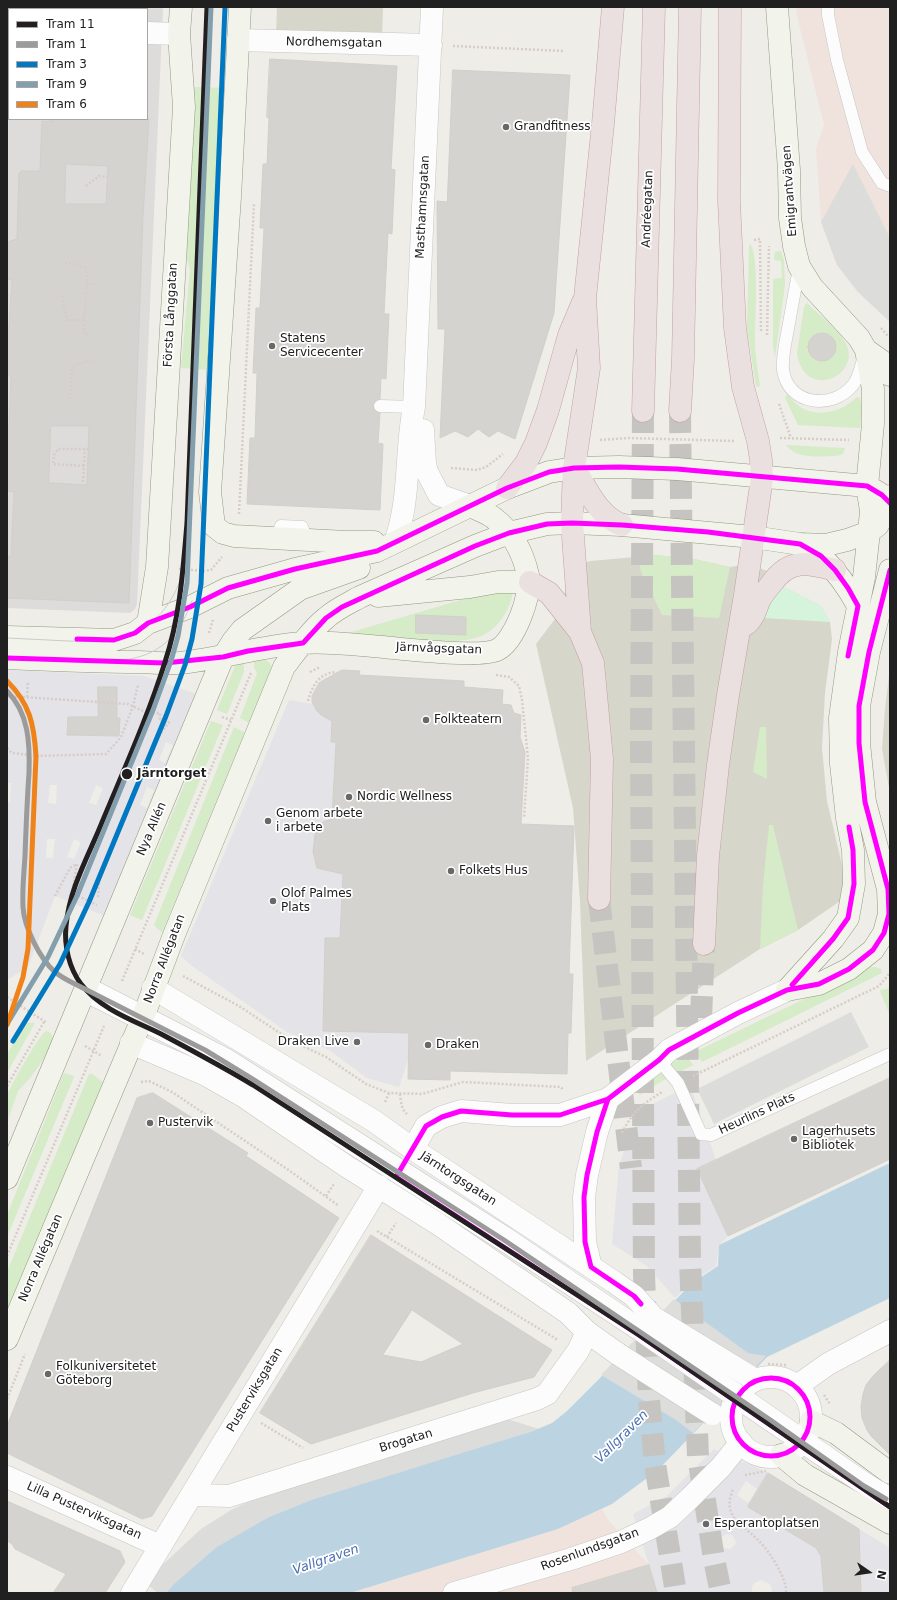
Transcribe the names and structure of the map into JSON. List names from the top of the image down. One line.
{"streets":{"highway":["Andréegatan"],"street":["Nordhemsgatan","Emigrantvägen","Masthamnsgatan","Första Långgatan","Järnvågsgatan","Nya Allén","Norra Allégatan","Järntorgsgatan","Pusterviksgatan","Brogatan","Lilla Pusterviksgatan","Rosenlundsgatan"],"lane":["Heurlins Plats"]},"crossings":[["Nordhemsgatan","Masthamnsgatan"],["Masthamnsgatan","Järnvågsgatan"],["Masthamnsgatan","Nya Allén"],["Järnvågsgatan","Nya Allén"],["Järnvågsgatan","Norra Allégatan"],["Norra Allégatan","Järntorgsgatan"],["Pusterviksgatan","Brogatan"],["Pusterviksgatan","Lilla Pusterviksgatan"]],"water":["Vallgraven"],"places":["Grandfitness","Statens Servicecenter","Folkteatern","Järntorget","Nordic Wellness","Genom arbete i arbete","Folkets Hus","Olof Palmes Plats","Draken Live","Draken","Pustervik","Lagerhusets Bibliotek","Folkuniversitetet Göteborg","Esperantoplatsen"],"lines":["tram line 11","tram line 3","tram line 9","tram line 6","tram line 1"],"legend":["Tram 11","Tram 1","Tram 3","Tram 9","Tram 6"],"north":"right"}
